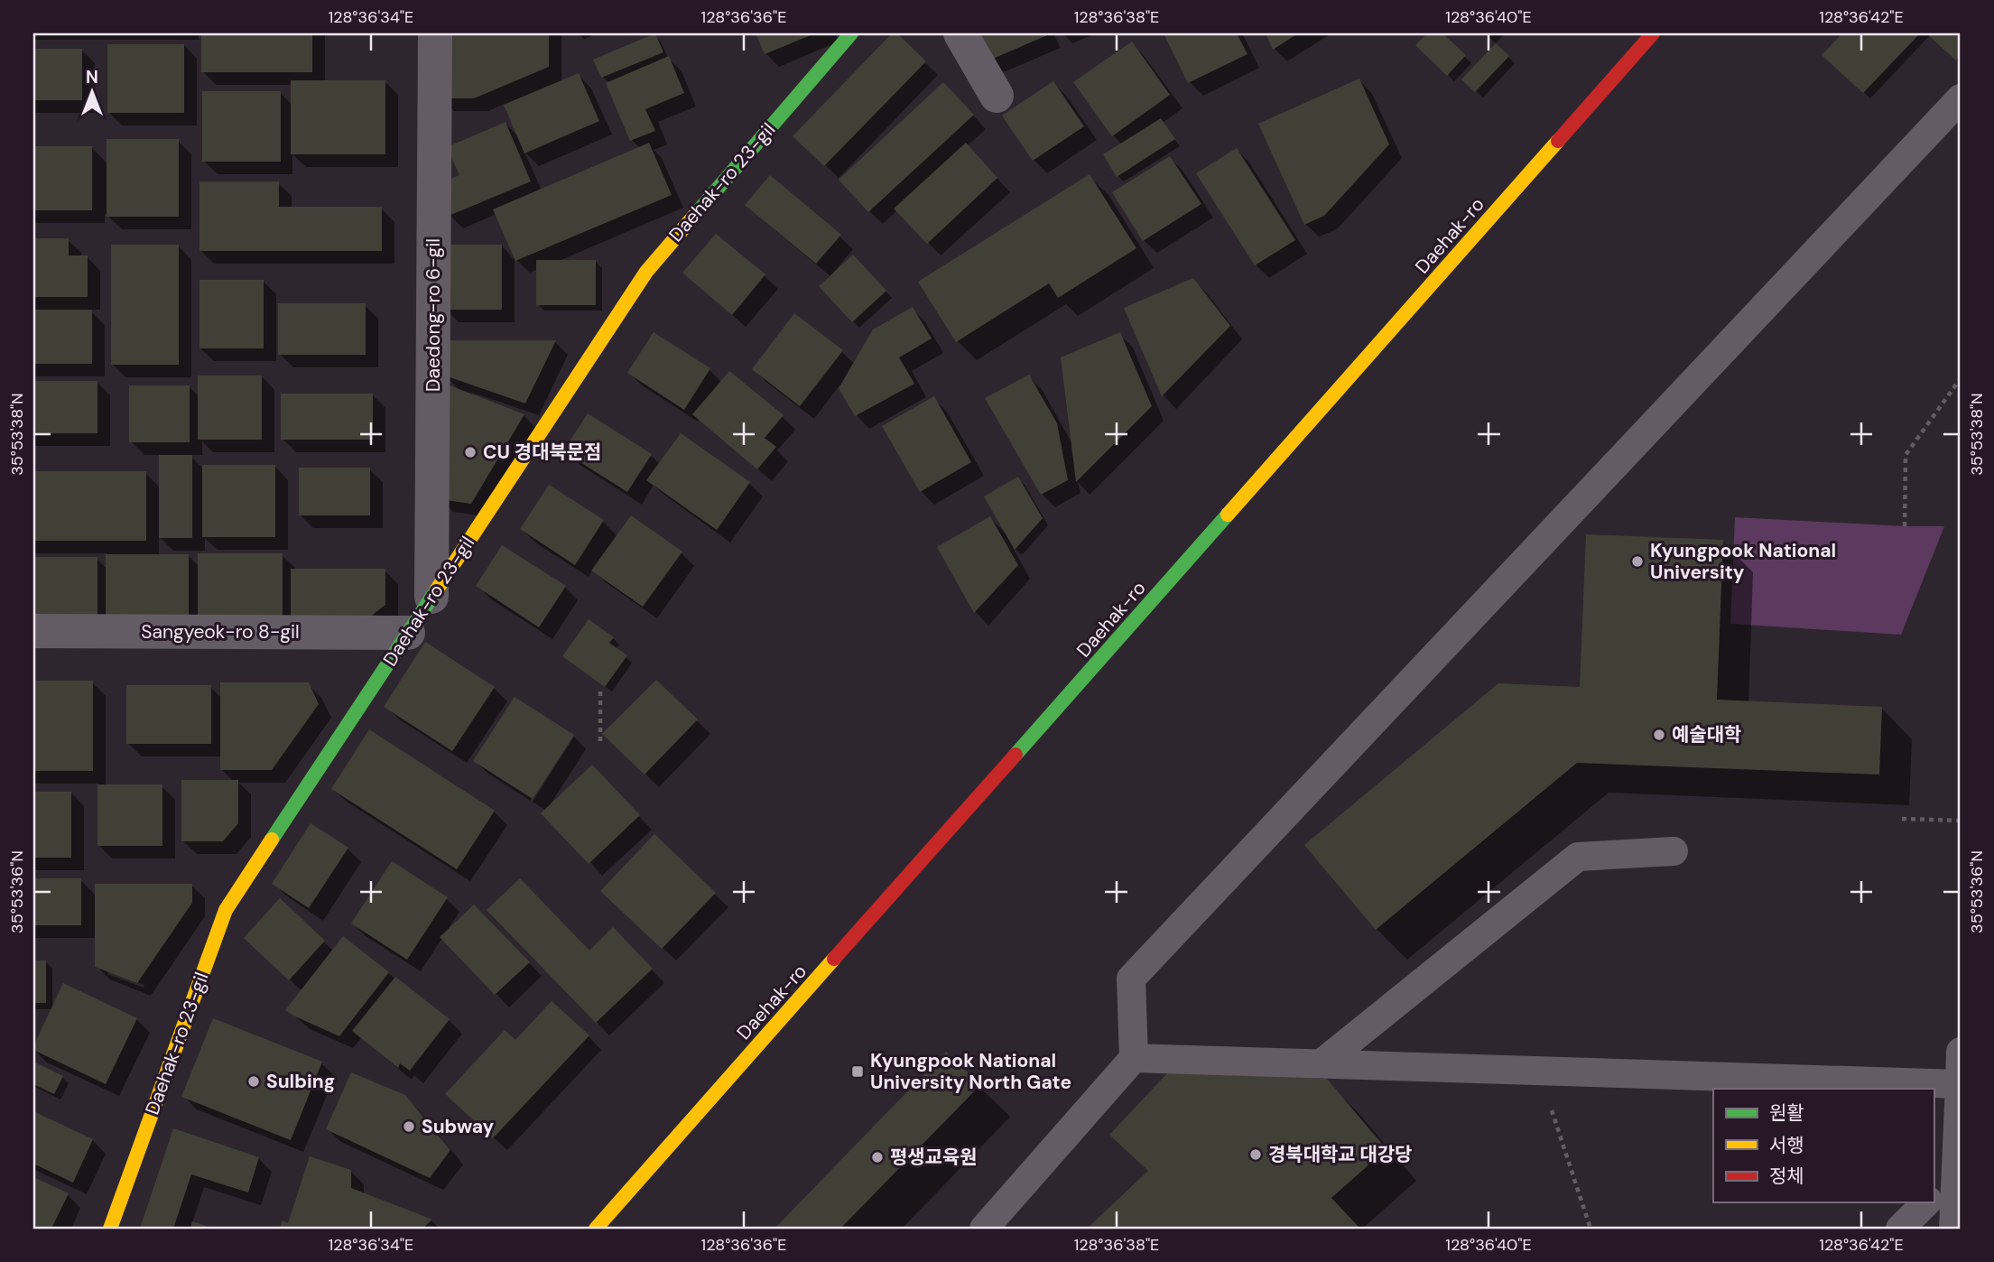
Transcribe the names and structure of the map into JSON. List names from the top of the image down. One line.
{"streets":{"main road":["Daehak-ro 23-gil","Daehak-ro"],"street":["Daedong-ro 6-gil","Sangyeok-ro 8-gil"]},"crossings":[["Daehak-ro 23-gil","Daedong-ro 6-gil"],["Daehak-ro 23-gil","Sangyeok-ro 8-gil"]],"places":{"other":["CU 경대북문점","Kyungpook National University","예술대학","Sulbing","Subway","경북대학교 대강당","평생교육원"],"transit":["Kyungpook National University North Gate"]},"legend":["원활","서행","정체"],"north":"top","coordinates":["128°36'34\"E","128°36'36\"E","128°36'38\"E","128°36'40\"E","128°36'42\"E","35°53'38\"N","35°53'36\"N"]}
